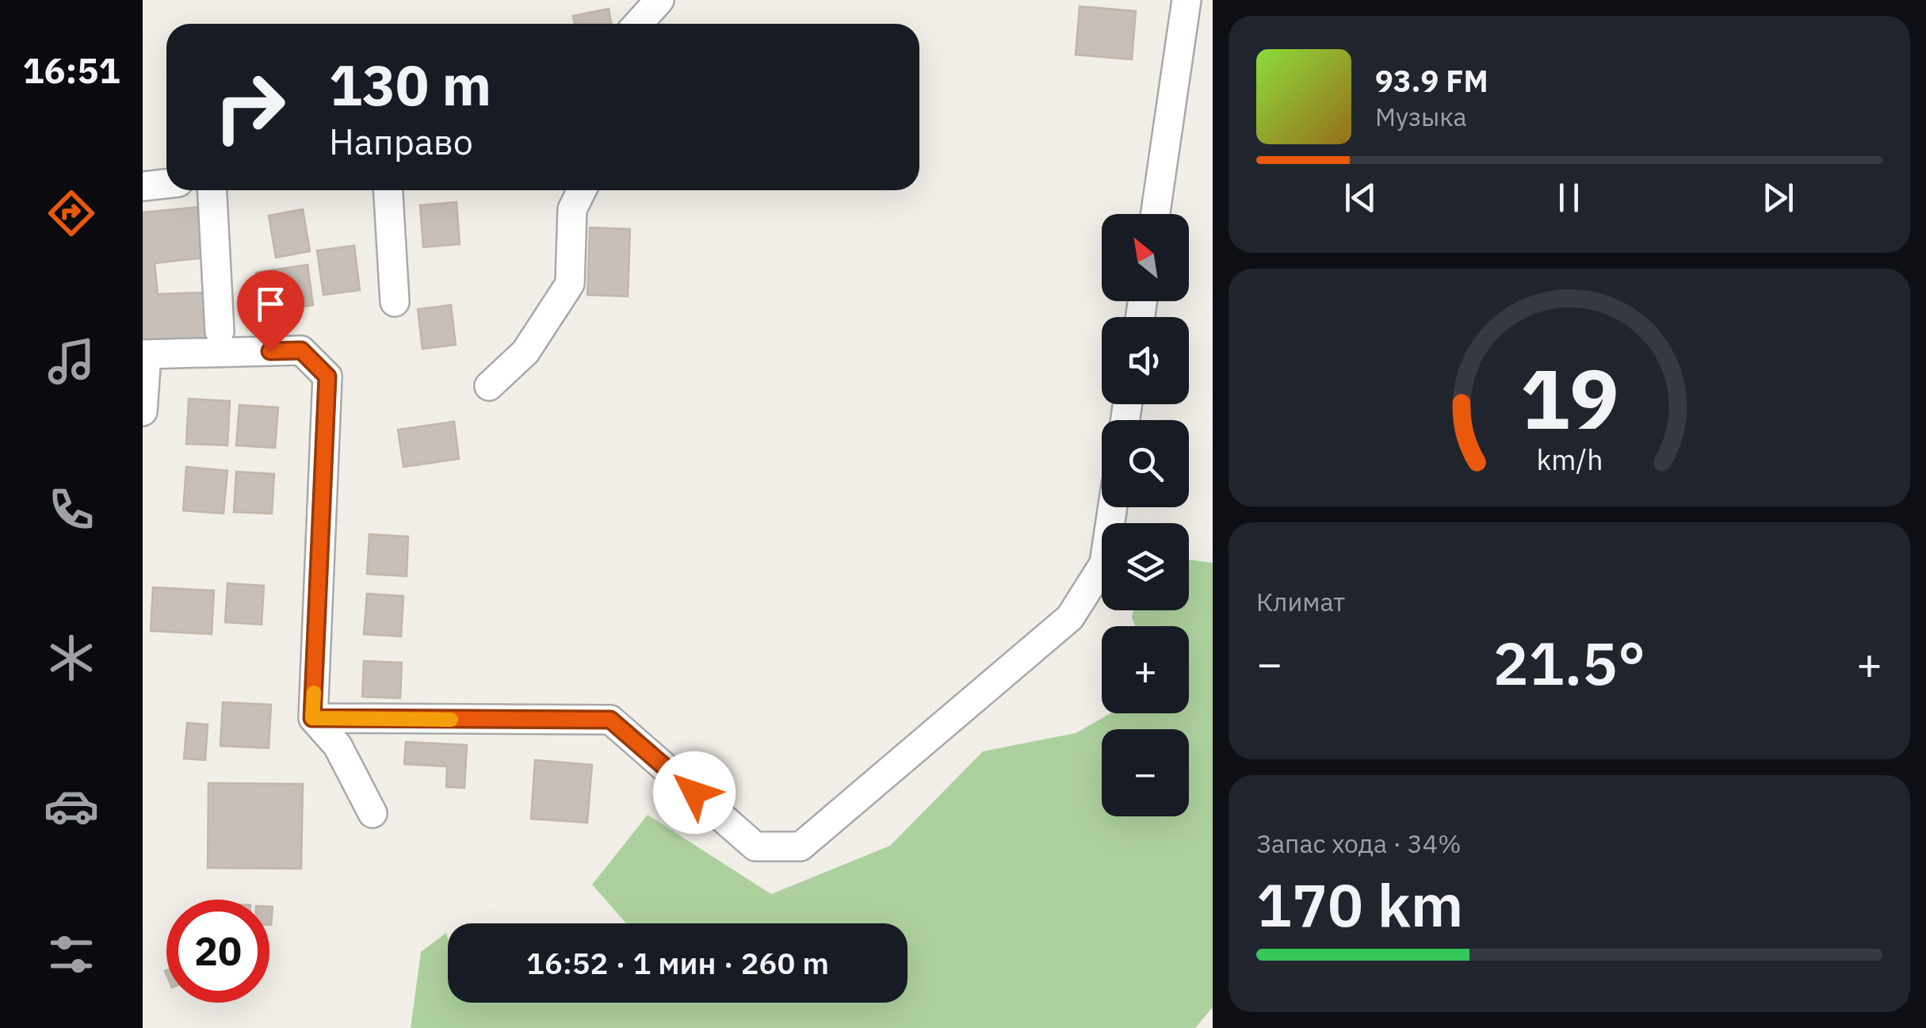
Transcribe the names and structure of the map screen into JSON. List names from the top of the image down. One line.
{"north":"top left","page":{"tabs":"16:51","turn":["130 m","Направо"],"song":["93.9 FM","Музыка"],"map_buttons":["+","−"],"tile":["Климат",["Запас хода · 34%","170 km"]],"heat":["−","21.5°","+"],"limit":"20","trip":"16:52 · 1 мин · 260 m","gauge":["19","km/h"]}}
